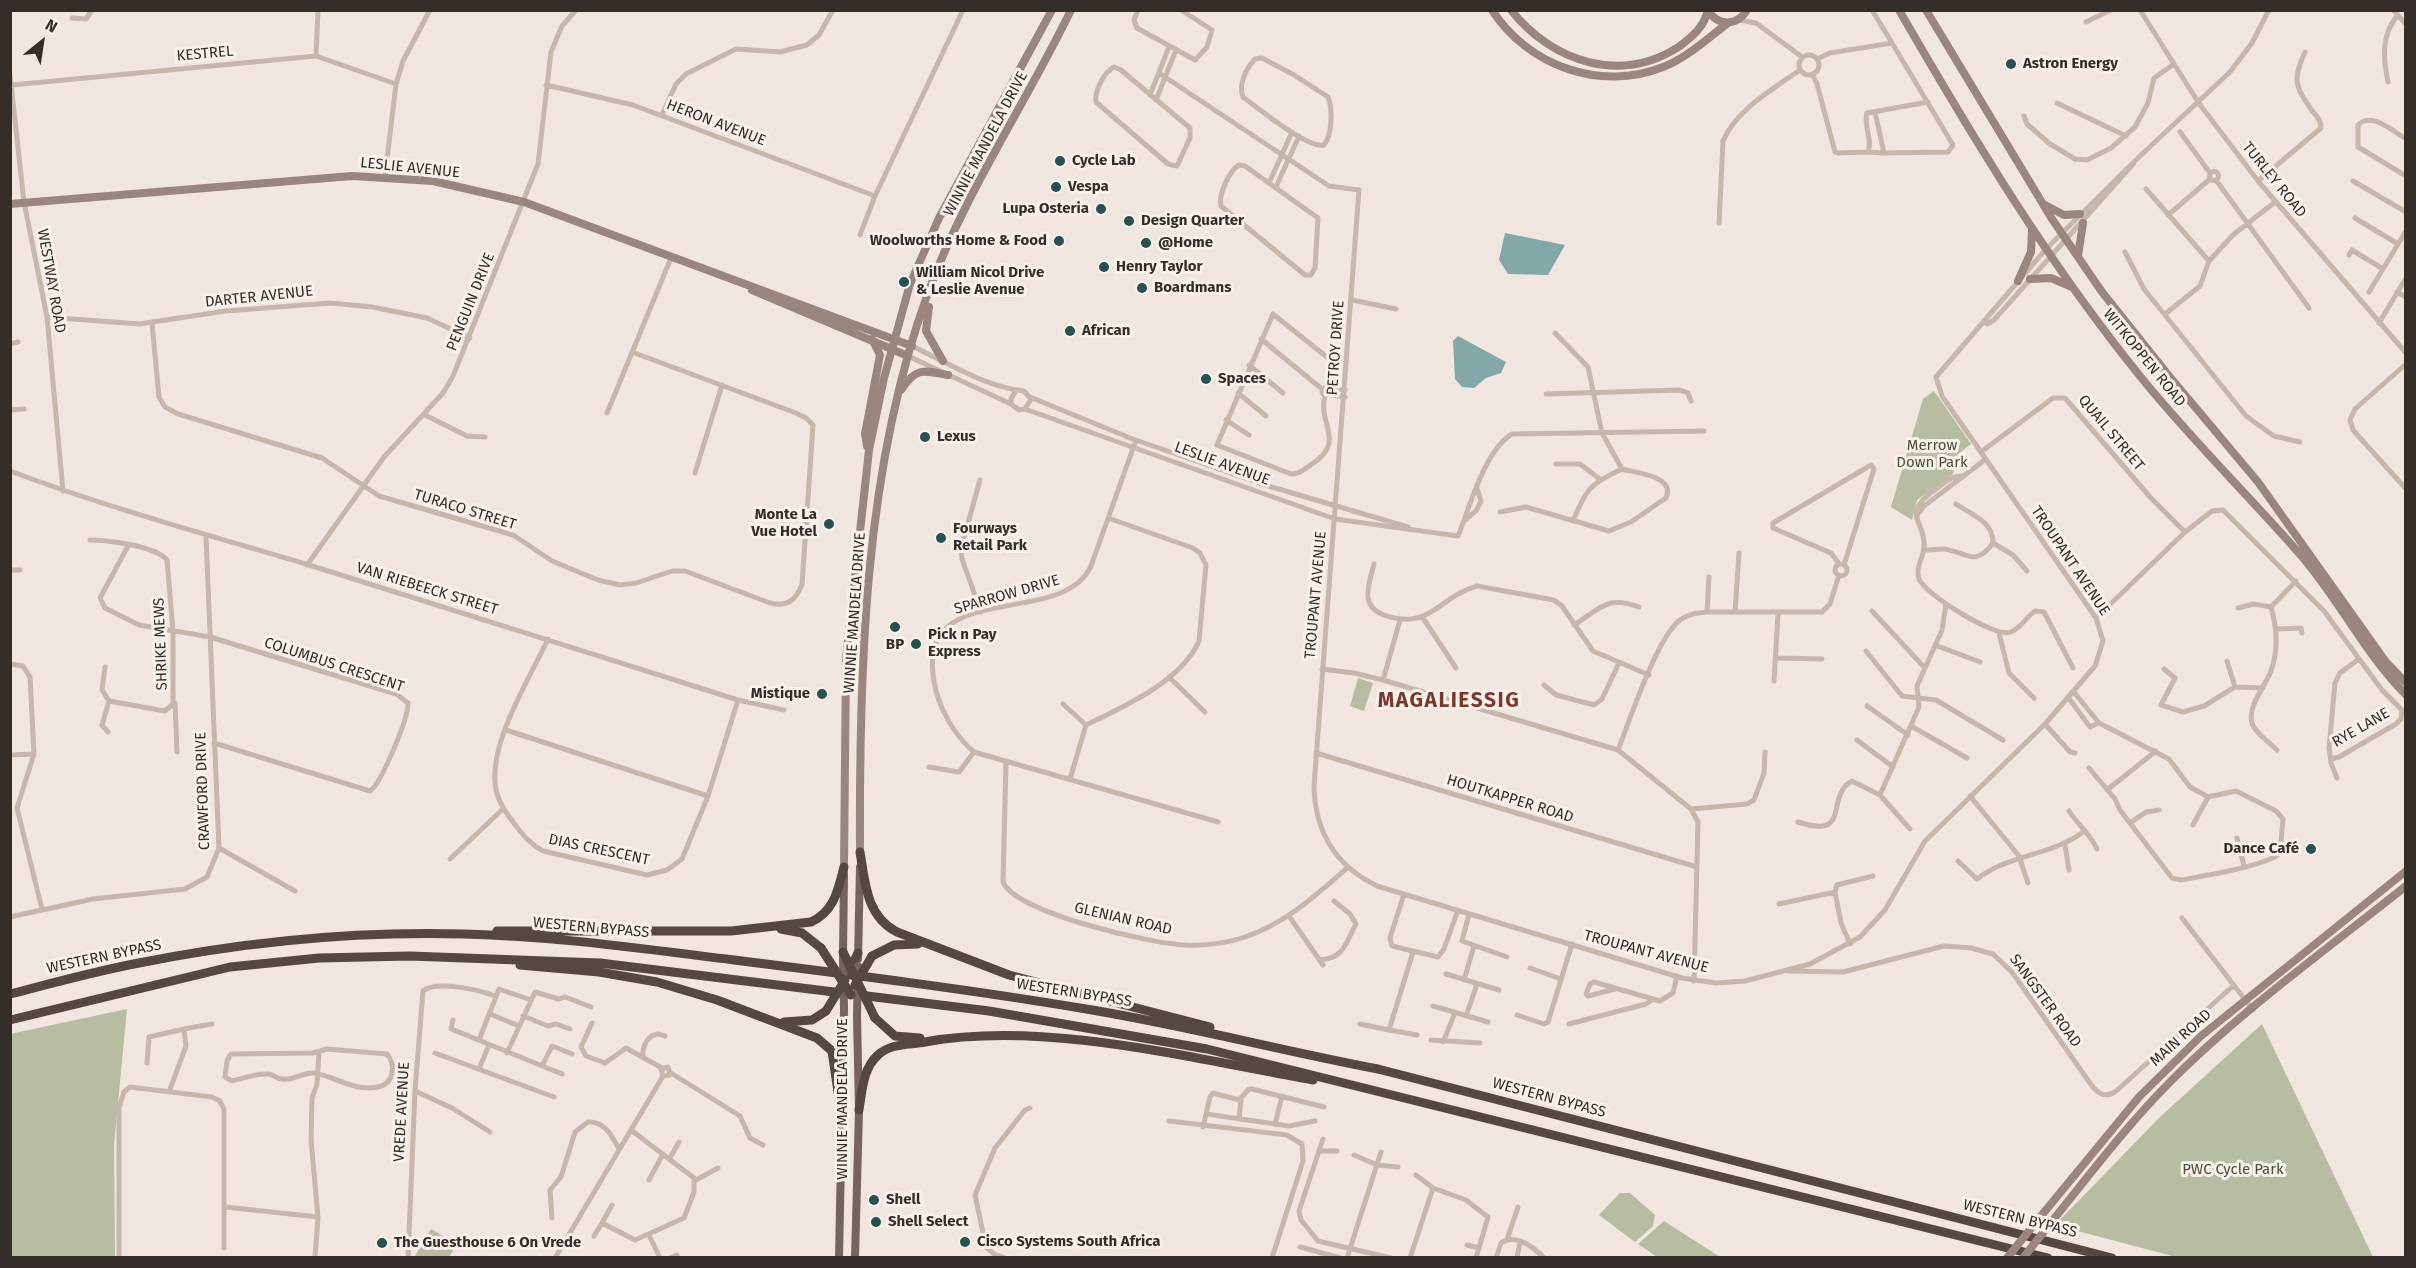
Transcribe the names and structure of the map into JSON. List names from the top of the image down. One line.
{"streets":{"highway":["WESTERN BYPASS"],"main road":["WINNIE MANDELA DRIVE","LESLIE AVENUE","WITKOPPEN ROAD","MAIN ROAD"],"street":["KESTREL","HERON AVENUE","TURLEY ROAD","WESTWAY ROAD","DARTER AVENUE","PENGUIN DRIVE","PETROY DRIVE","QUAIL STREET","TURACO STREET","TROUPANT AVENUE","VAN RIEBEECK STREET","SPARROW DRIVE","SHRIKE MEWS","COLUMBUS CRESCENT","RYE LANE","CRAWFORD DRIVE","HOUTKAPPER ROAD","DIAS CRESCENT","GLENIAN ROAD","SANGSTER ROAD","VREDE AVENUE"]},"crossings":[["KESTREL","WESTWAY ROAD"],["HERON AVENUE","PENGUIN DRIVE"],["WINNIE MANDELA DRIVE","LESLIE AVENUE"],["LESLIE AVENUE","WESTWAY ROAD"],["LESLIE AVENUE","PENGUIN DRIVE"],["LESLIE AVENUE","PETROY DRIVE"],["LESLIE AVENUE","TROUPANT AVENUE"],["LESLIE AVENUE","SPARROW DRIVE"],["WESTWAY ROAD","DARTER AVENUE"],["WESTWAY ROAD","VAN RIEBEECK STREET"],["DARTER AVENUE","PENGUIN DRIVE"],["DARTER AVENUE","TURACO STREET"],["PENGUIN DRIVE","TURACO STREET"],["PENGUIN DRIVE","VAN RIEBEECK STREET"],["PETROY DRIVE","TROUPANT AVENUE"],["QUAIL STREET","TROUPANT AVENUE"],["QUAIL STREET","RYE LANE"],["TROUPANT AVENUE","HOUTKAPPER ROAD"],["TROUPANT AVENUE","GLENIAN ROAD"],["TROUPANT AVENUE","SANGSTER ROAD"],["VAN RIEBEECK STREET","CRAWFORD DRIVE"],["VAN RIEBEECK STREET","DIAS CRESCENT"],["SHRIKE MEWS","COLUMBUS CRESCENT"],["COLUMBUS CRESCENT","CRAWFORD DRIVE"]],"districts":["MAGALIESSIG"],"parks":["Merrow Down Park","PWC Cycle Park"],"places":["Astron Energy","Cycle Lab","Vespa","Lupa Osteria","Design Quarter","Woolworths Home & Food","@Home","Henry Taylor","William Nicol Drive & Leslie Avenue","Boardmans","African","Spaces","Lexus","Monte La Vue Hotel","Fourways Retail Park","BP","Pick n Pay Express","Mistique","Dance Café","Shell","Shell Select","Cisco Systems South Africa","The Guesthouse 6 On Vrede"],"north":"top right"}
